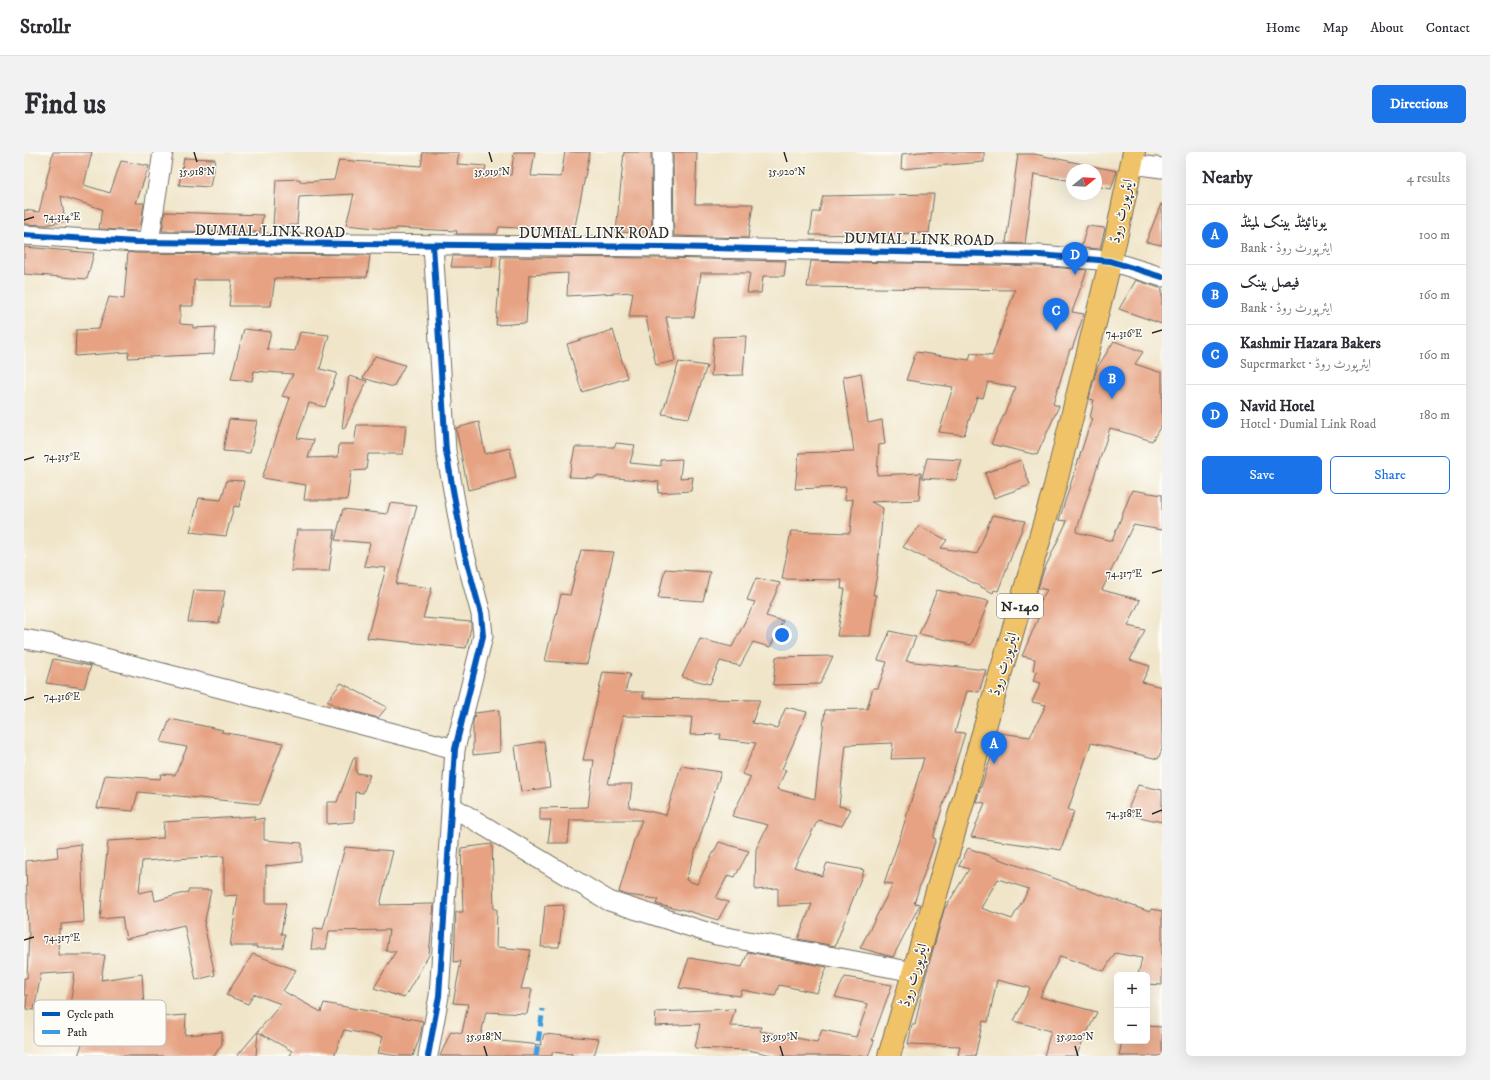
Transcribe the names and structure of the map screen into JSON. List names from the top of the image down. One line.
{"streets":{"highway":["ایئرپورٹ روڈ","N-140"],"street":["DUMIAL LINK ROAD"]},"crossings":[["ایئرپورٹ روڈ","DUMIAL LINK ROAD"]],"legend":["Cycle path","Path"],"north":"right","page":{"header":"Strollr","nav":["Home","Map","About","Contact"],"buttons":["Directions",["Save","Share"]],"title":"Find us","heading":["Nearby","4 results"],"list":[{"mark":"A","name":"یونائیٹڈ بینک لمیٹڈ","note":"Bank · ایئرپورٹ روڈ","value":"100 m"},{"mark":"B","name":"فیصل بینک","note":"Bank · ایئرپورٹ روڈ","value":"160 m"},{"mark":"C","name":"Kashmir Hazara Bakers","note":"Supermarket · ایئرپورٹ روڈ","value":"160 m"},{"mark":"D","name":"Navid Hotel","note":"Hotel · Dumial Link Road","value":"180 m"}],"pins":["D","C","B","A"],"map_buttons":["+","−"]},"coordinates":["35.918°N","35.919°N","35.920°N","74.314°E","74.316°E","74.315°E","74.317°E","74.318°E"]}
